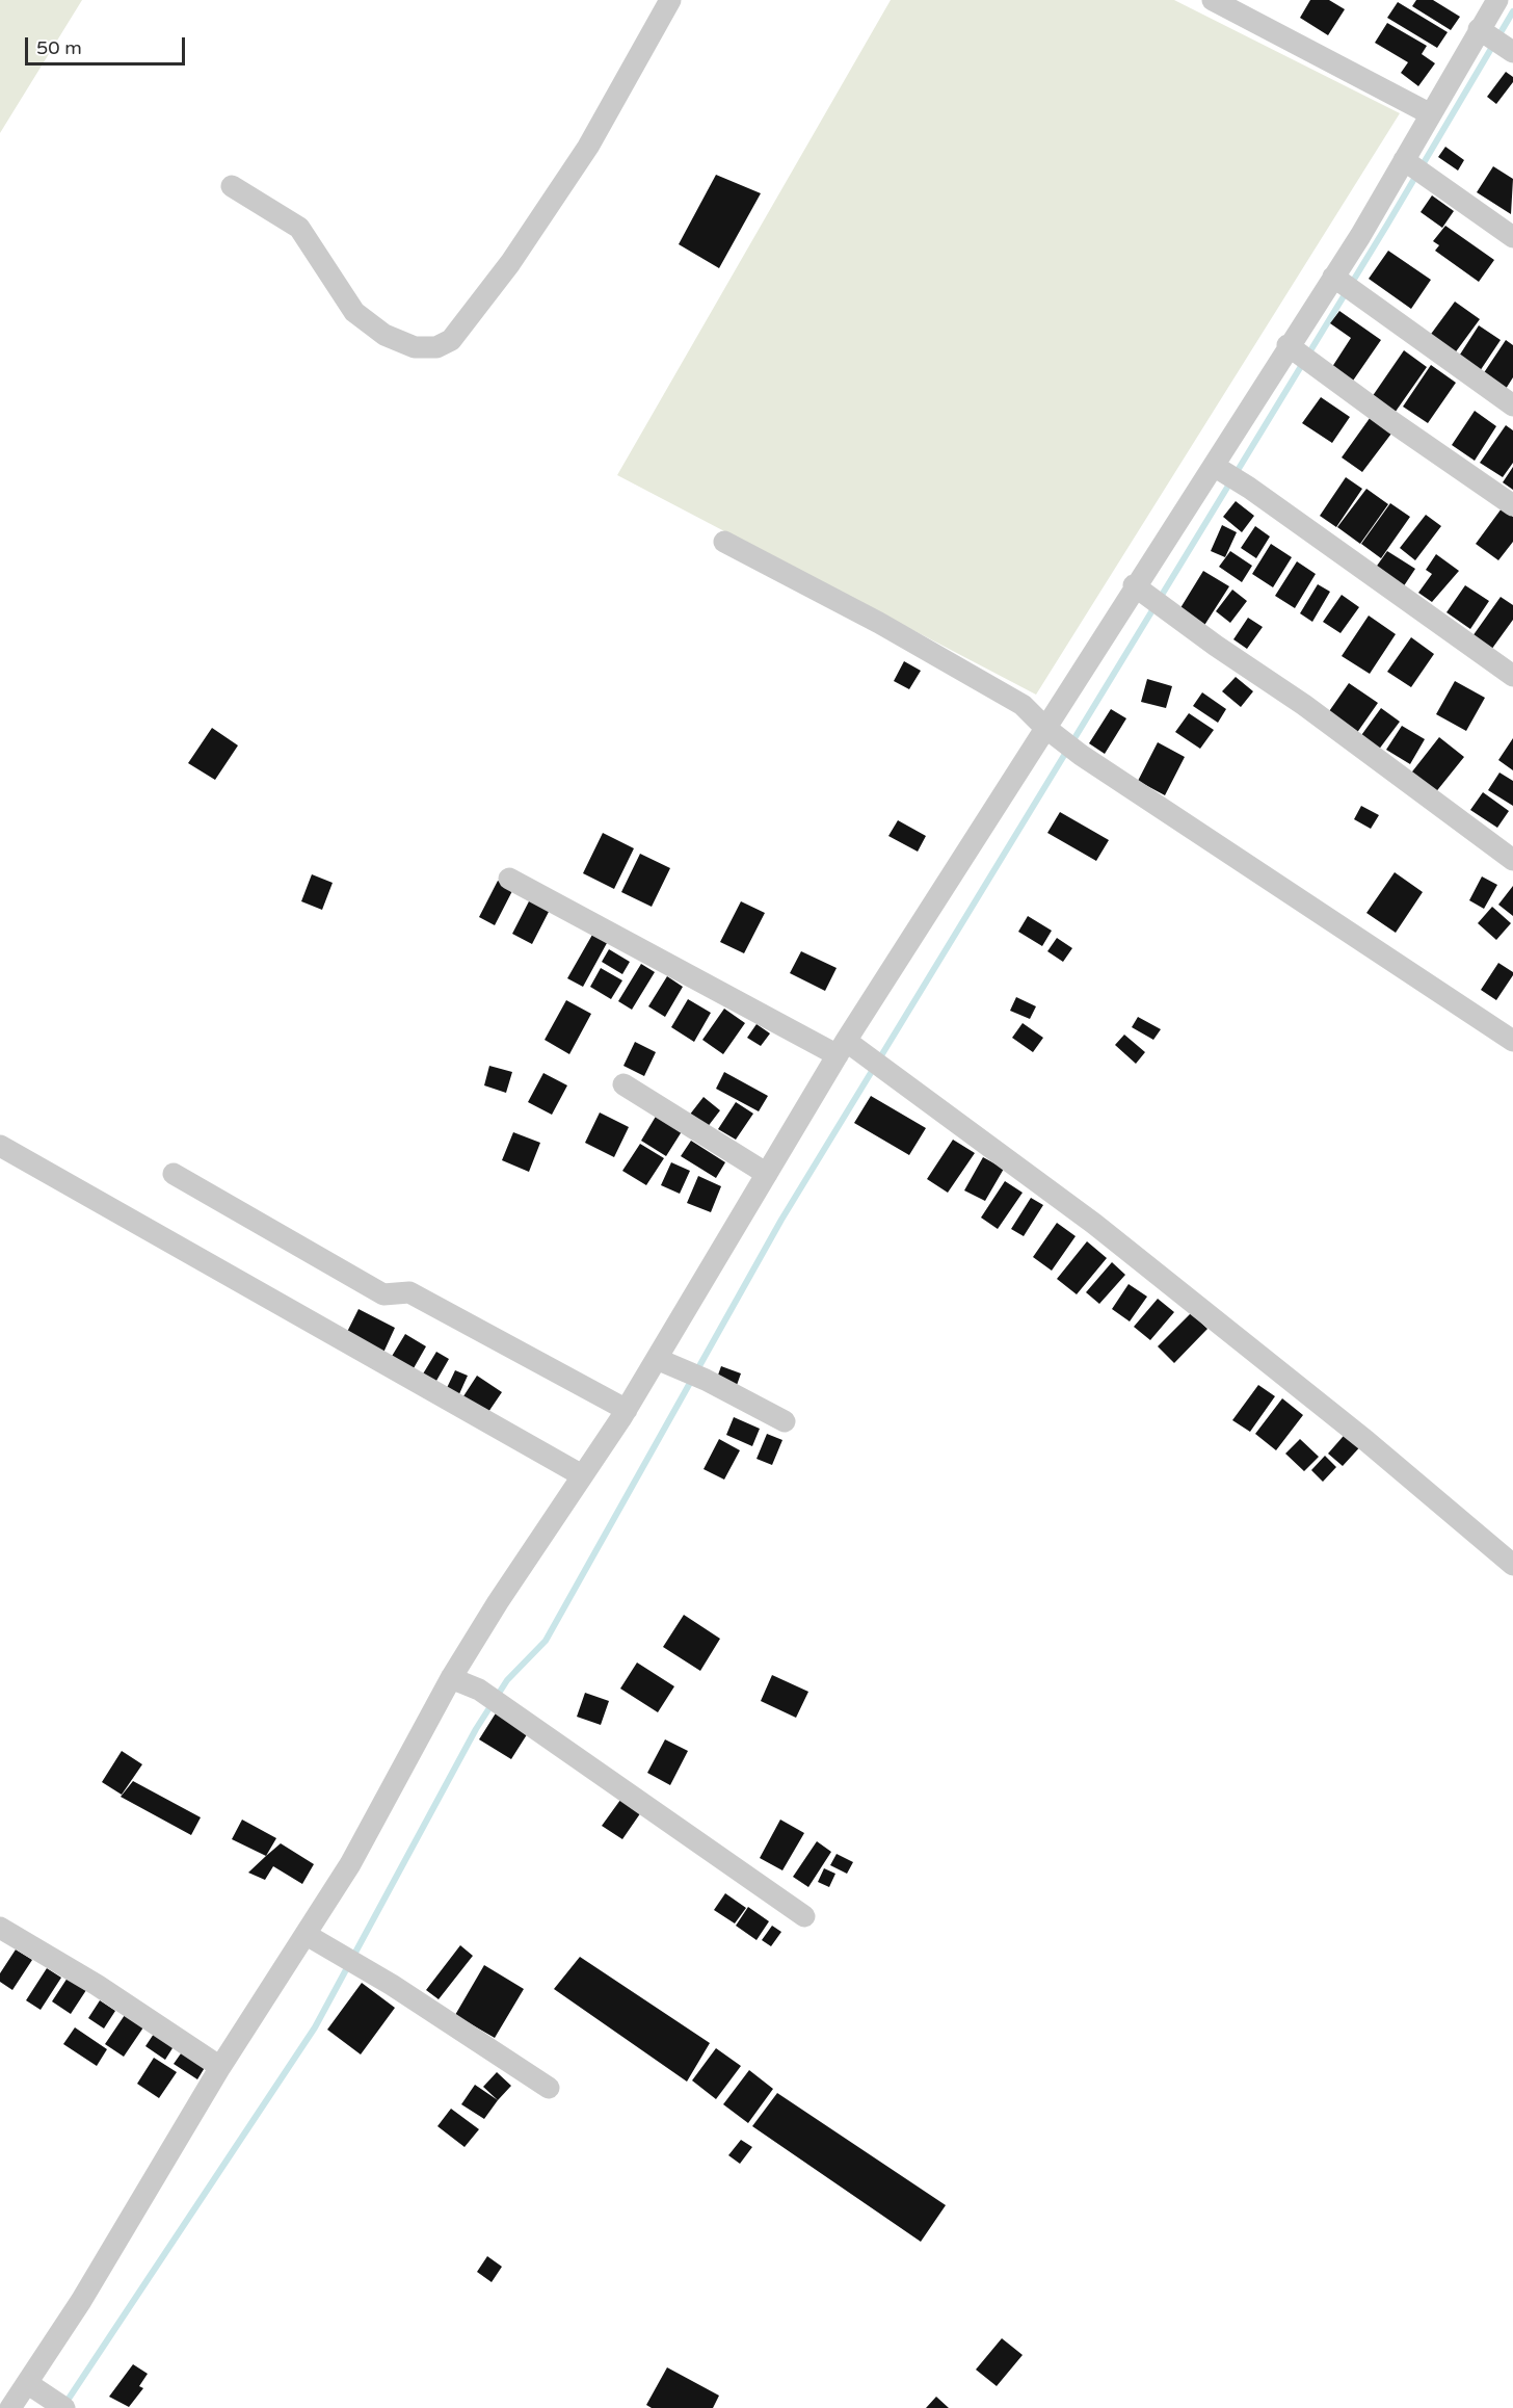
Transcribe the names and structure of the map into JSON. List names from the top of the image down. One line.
{"scale_bar":"50 m"}
